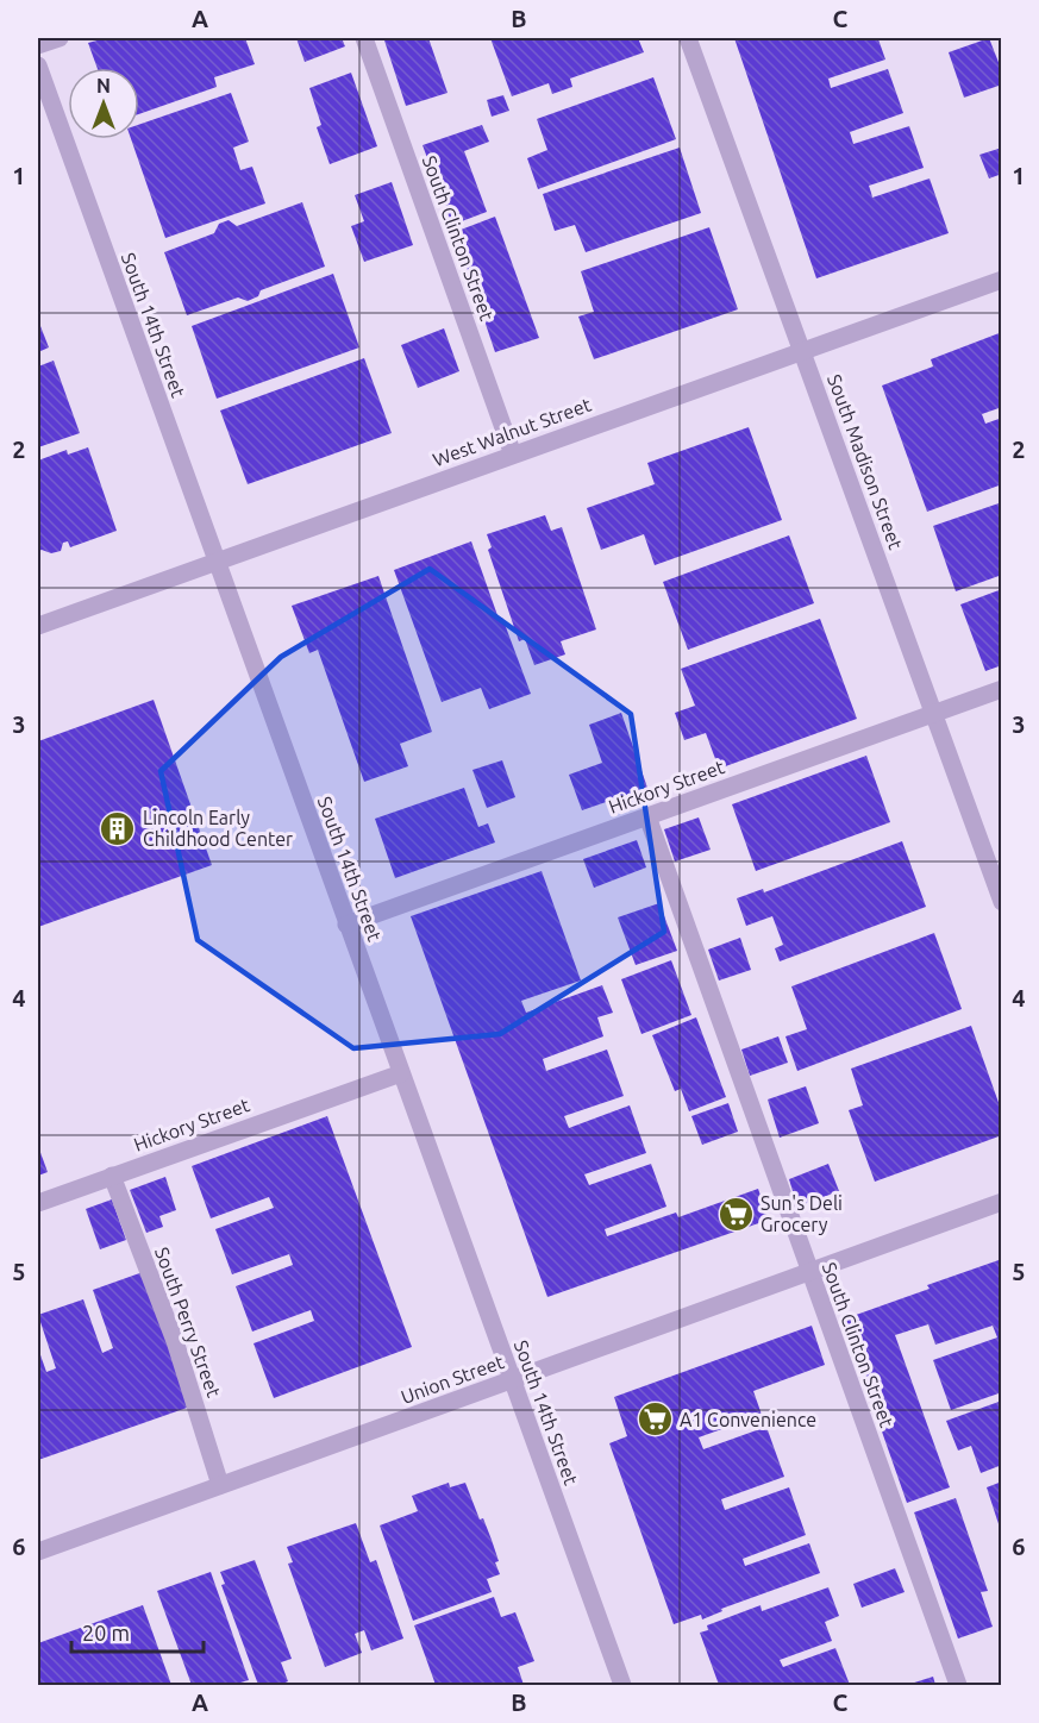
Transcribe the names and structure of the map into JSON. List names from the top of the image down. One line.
{"streets":{"street":["South Clinton Street","South 14th Street","West Walnut Street","South Madison Street","Hickory Street","South Perry Street","Union Street"]},"crossings":[["South Clinton Street","West Walnut Street"],["South Clinton Street","Hickory Street"],["South Clinton Street","Union Street"],["South 14th Street","West Walnut Street"],["South 14th Street","Hickory Street"],["South 14th Street","Union Street"],["West Walnut Street","South Madison Street"],["South Madison Street","Hickory Street"],["Hickory Street","South Perry Street"],["South Perry Street","Union Street"]],"places":{"building":["Lincoln Early Childhood Center"],"supermarket":["Sun's Deli Grocery","A1 Convenience"]},"scale_bar":"20 m","north":"top","grid":{"columns":["A","B","C"],"rows":["1","2","3","4","5","6"]}}
